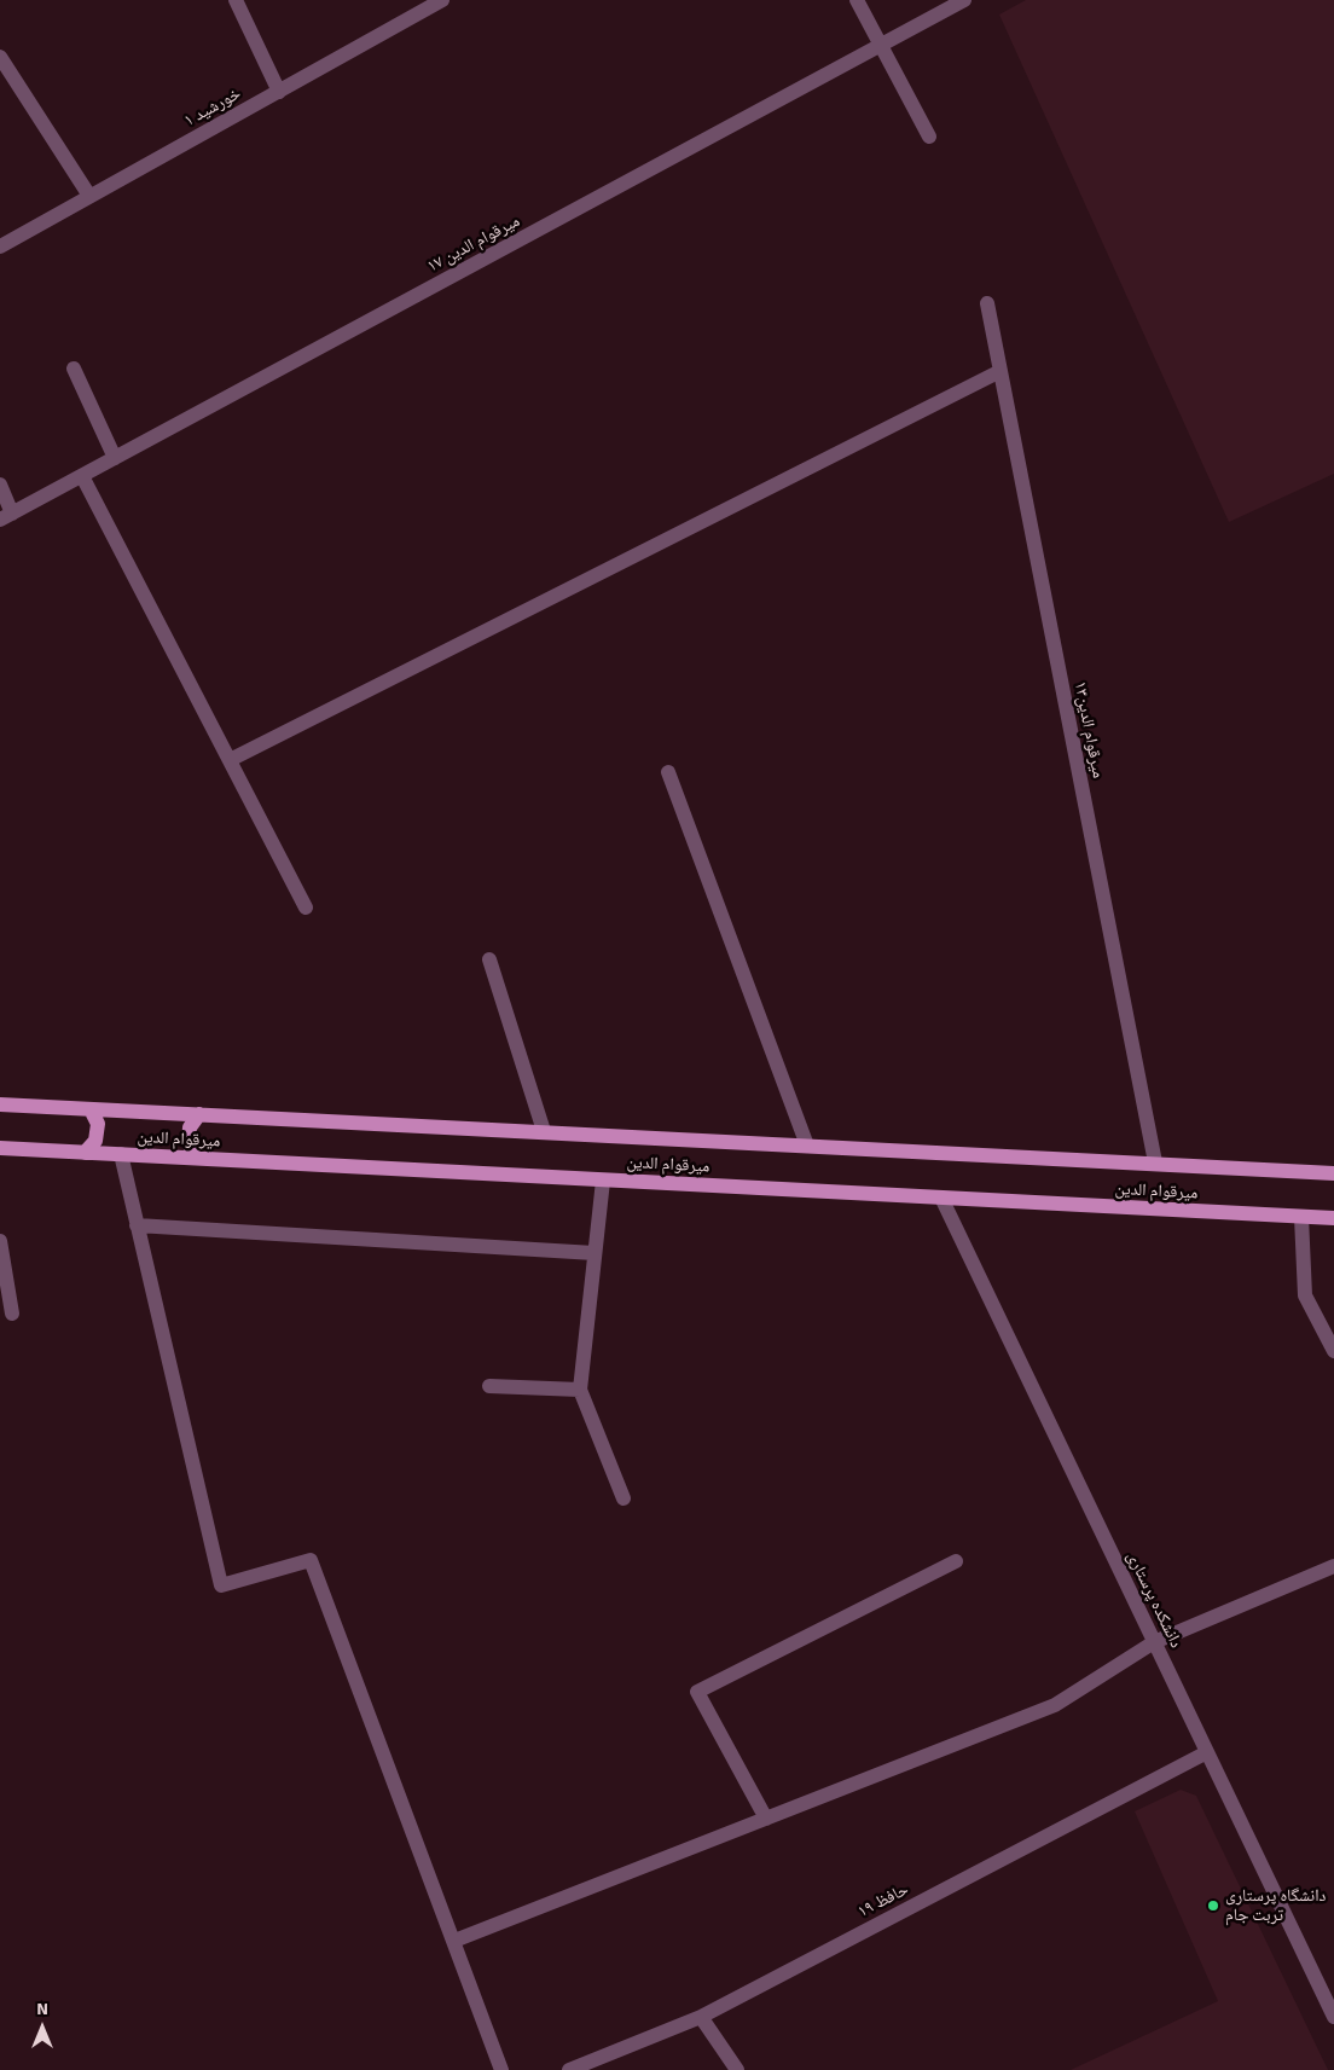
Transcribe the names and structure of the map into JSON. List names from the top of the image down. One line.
{"streets":{"main road":["میرقوام الدین"],"street":["خورشید ۱","میرقوام الدین ۱۷","میرقوام الدین۱۳","دانشکده پرستاری","حافظ ۱۹"]},"crossings":[["میرقوام الدین۱۳","میرقوام الدین"],["میرقوام الدین","دانشکده پرستاری"],["دانشکده پرستاری","حافظ ۱۹"]],"places":["دانشگاه پرستاری تربت جام"],"north":"top"}
